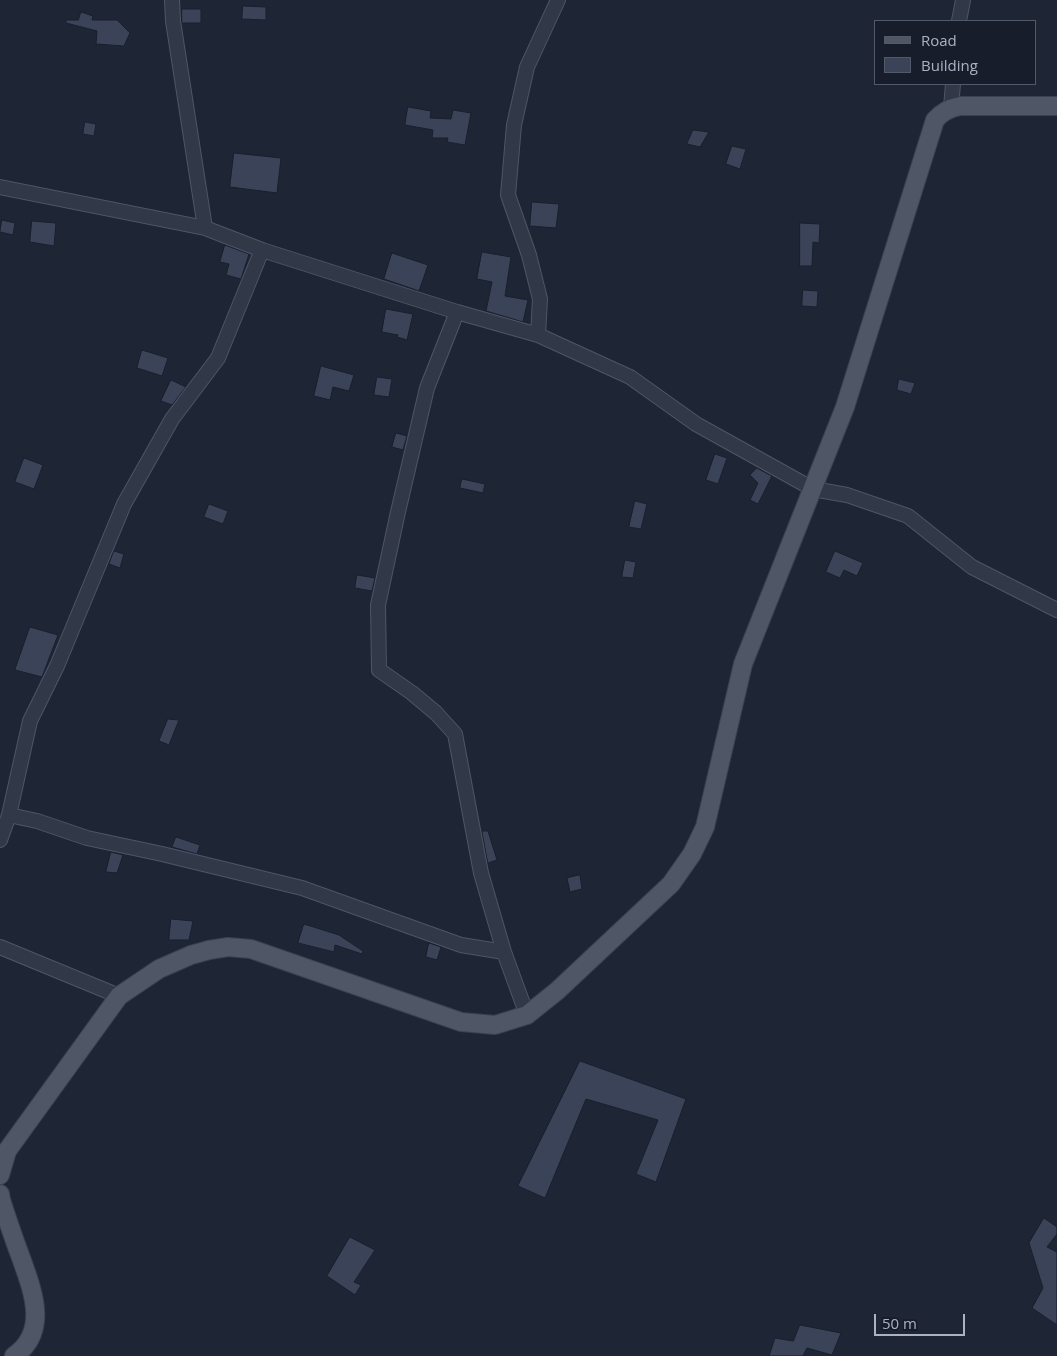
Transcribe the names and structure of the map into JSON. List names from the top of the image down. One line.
{"legend":["Road","Building"],"scale_bar":"50 m"}
